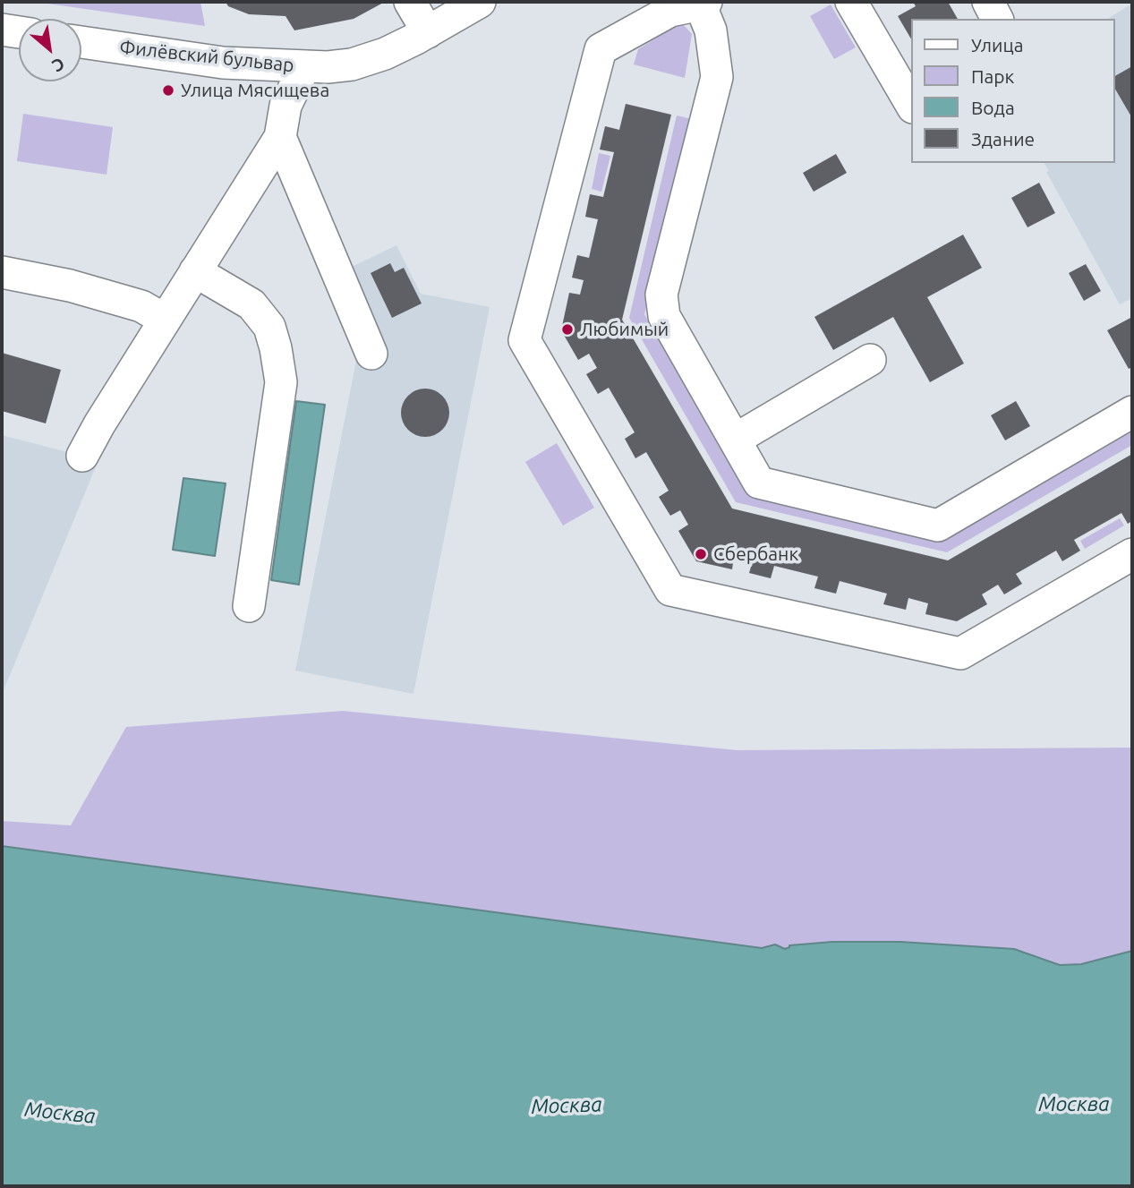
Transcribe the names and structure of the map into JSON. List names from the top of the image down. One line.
{"streets":{"street":["Филёвский бульвар"]},"water":["Москва"],"places":["Улица Мясищева","Любимый","Сбербанк"],"legend":["Улица","Парк","Вода","Здание"],"north":"bottom right"}
